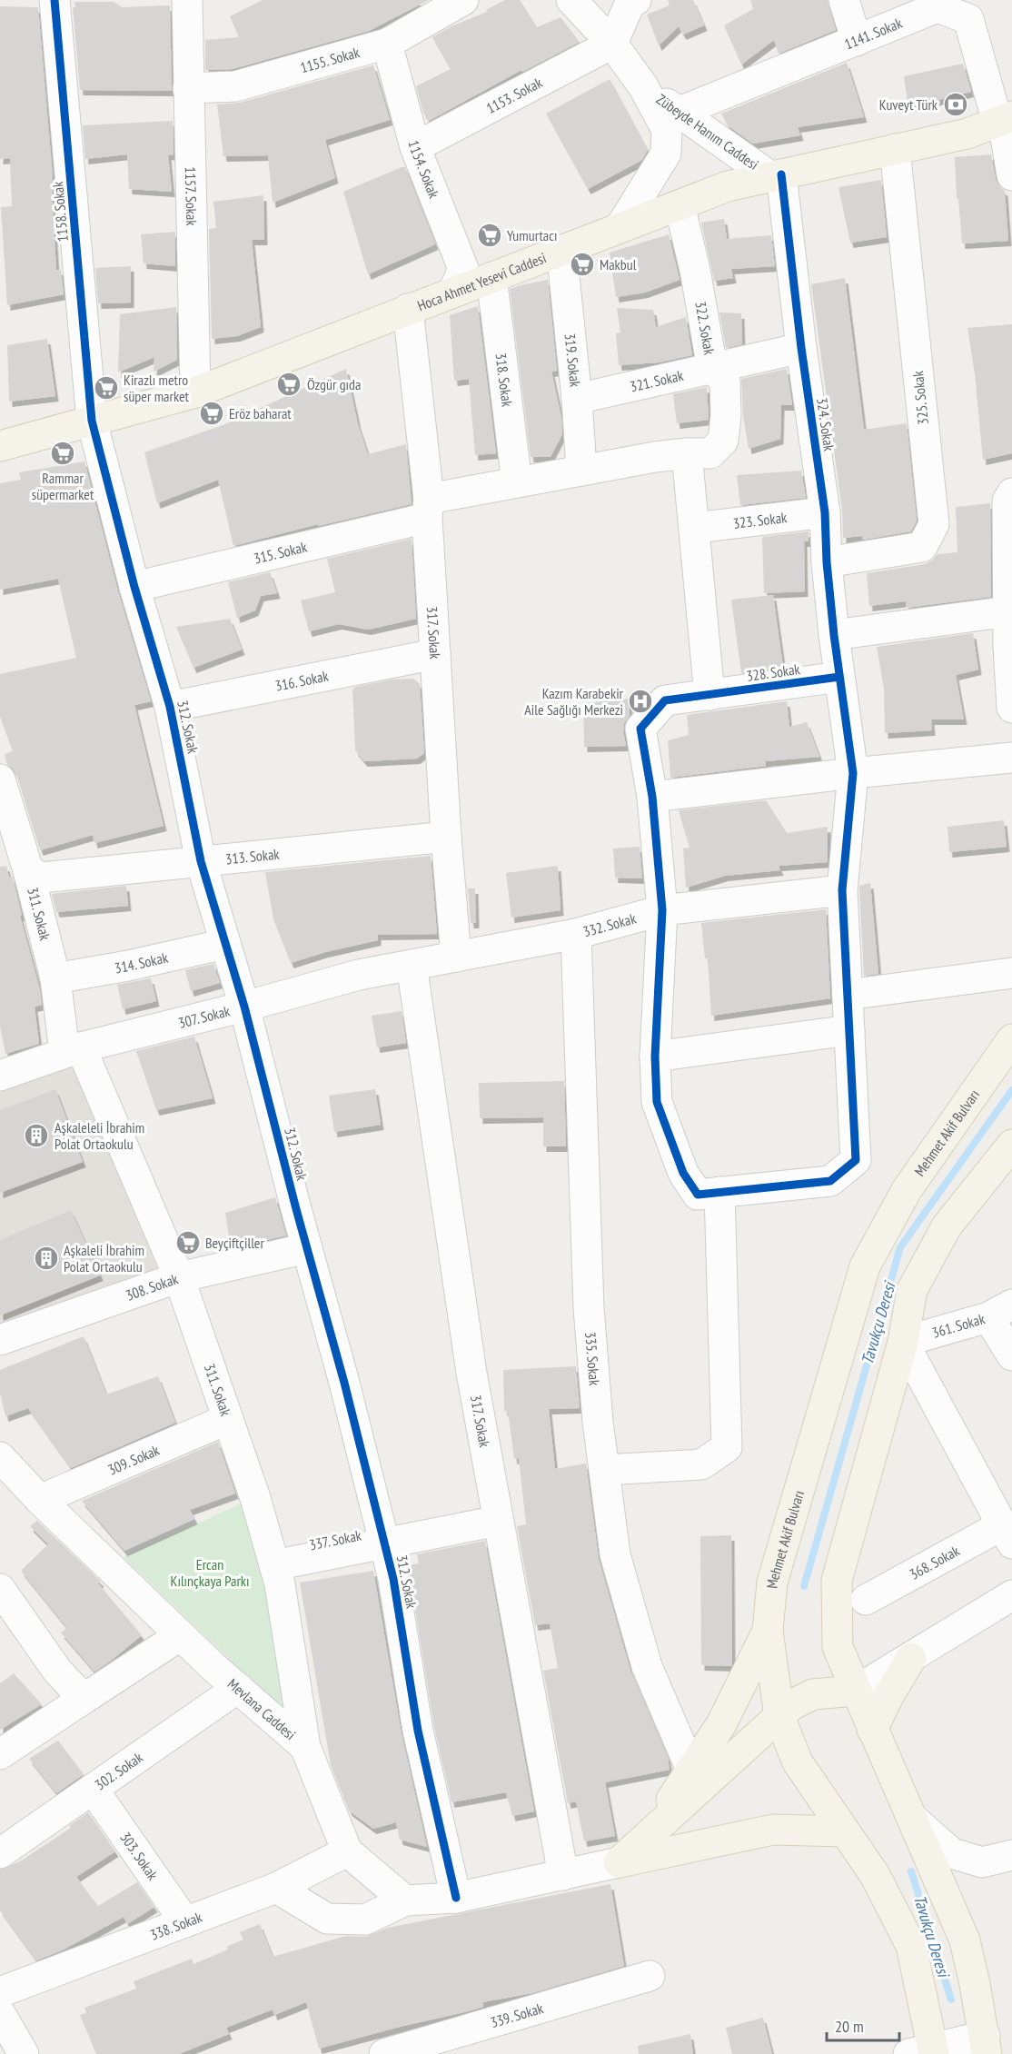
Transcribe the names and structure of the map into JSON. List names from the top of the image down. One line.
{"streets":{"main road":["Hoca Ahmet Yesevi Caddesi","Mehmet Akif Bulvarı"],"street":["1141. Sokak","1155. Sokak","1153. Sokak","Zübeyde Hanım Caddesi","1154. Sokak","1157. Sokak","1158. Sokak","322. Sokak","319. Sokak","318. Sokak","321. Sokak","325. Sokak","324. Sokak","323. Sokak","315. Sokak","317. Sokak","328. Sokak","316. Sokak","312. Sokak","313. Sokak","311. Sokak","332. Sokak","314. Sokak","307. Sokak","308. Sokak","361. Sokak","335. Sokak","309. Sokak","337. Sokak","368. Sokak","Mevlana Caddesi","302. Sokak","303. Sokak","338. Sokak","339. Sokak"]},"crossings":[["1141. Sokak","Zübeyde Hanım Caddesi"],["1141. Sokak","Hoca Ahmet Yesevi Caddesi"],["1155. Sokak","1154. Sokak"],["1155. Sokak","1157. Sokak"],["1153. Sokak","Zübeyde Hanım Caddesi"],["1153. Sokak","1154. Sokak"],["Zübeyde Hanım Caddesi","Hoca Ahmet Yesevi Caddesi"],["Zübeyde Hanım Caddesi","324. Sokak"],["1154. Sokak","Hoca Ahmet Yesevi Caddesi"],["1157. Sokak","Hoca Ahmet Yesevi Caddesi"],["1158. Sokak","Hoca Ahmet Yesevi Caddesi"],["1158. Sokak","312. Sokak"],["Hoca Ahmet Yesevi Caddesi","322. Sokak"],["Hoca Ahmet Yesevi Caddesi","319. Sokak"],["Hoca Ahmet Yesevi Caddesi","318. Sokak"],["Hoca Ahmet Yesevi Caddesi","325. Sokak"],["Hoca Ahmet Yesevi Caddesi","324. Sokak"],["Hoca Ahmet Yesevi Caddesi","317. Sokak"],["Hoca Ahmet Yesevi Caddesi","312. Sokak"],["322. Sokak","319. Sokak"],["322. Sokak","318. Sokak"],["322. Sokak","321. Sokak"],["322. Sokak","315. Sokak"],["322. Sokak","317. Sokak"],["319. Sokak","321. Sokak"],["321. Sokak","324. Sokak"],["325. Sokak","324. Sokak"],["324. Sokak","323. Sokak"],["324. Sokak","328. Sokak"],["324. Sokak","332. Sokak"],["315. Sokak","317. Sokak"],["315. Sokak","312. Sokak"],["317. Sokak","316. Sokak"],["317. Sokak","313. Sokak"],["317. Sokak","332. Sokak"],["317. Sokak","307. Sokak"],["317. Sokak","337. Sokak"],["316. Sokak","312. Sokak"],["312. Sokak","313. Sokak"],["312. Sokak","314. Sokak"],["312. Sokak","307. Sokak"],["312. Sokak","308. Sokak"],["312. Sokak","337. Sokak"],["313. Sokak","311. Sokak"],["311. Sokak","314. Sokak"],["311. Sokak","307. Sokak"],["311. Sokak","308. Sokak"],["311. Sokak","309. Sokak"],["311. Sokak","337. Sokak"],["311. Sokak","Mevlana Caddesi"],["332. Sokak","307. Sokak"],["332. Sokak","335. Sokak"],["309. Sokak","Mevlana Caddesi"],["Mevlana Caddesi","302. Sokak"],["Mevlana Caddesi","338. Sokak"],["302. Sokak","303. Sokak"],["303. Sokak","338. Sokak"]],"water":["Tavukçu Deresi"],"parks":["Ercan Kılınçkaya Parkı"],"places":{"bank":["Kuveyt Türk"],"supermarket":["Yumurtacı","Makbul","Özgür gıda","Kirazlı metro süper market","Eröz baharat","Rammar süpermarket","Beyçiftçiller"],"hospital":["Kazım Karabekir Aile Sağlığı Merkezi"],"building":["Aşkaleleli İbrahim Polat Ortaokulu","Aşkaleli İbrahim Polat Ortaokulu"]},"scale_bar":"20 m"}
